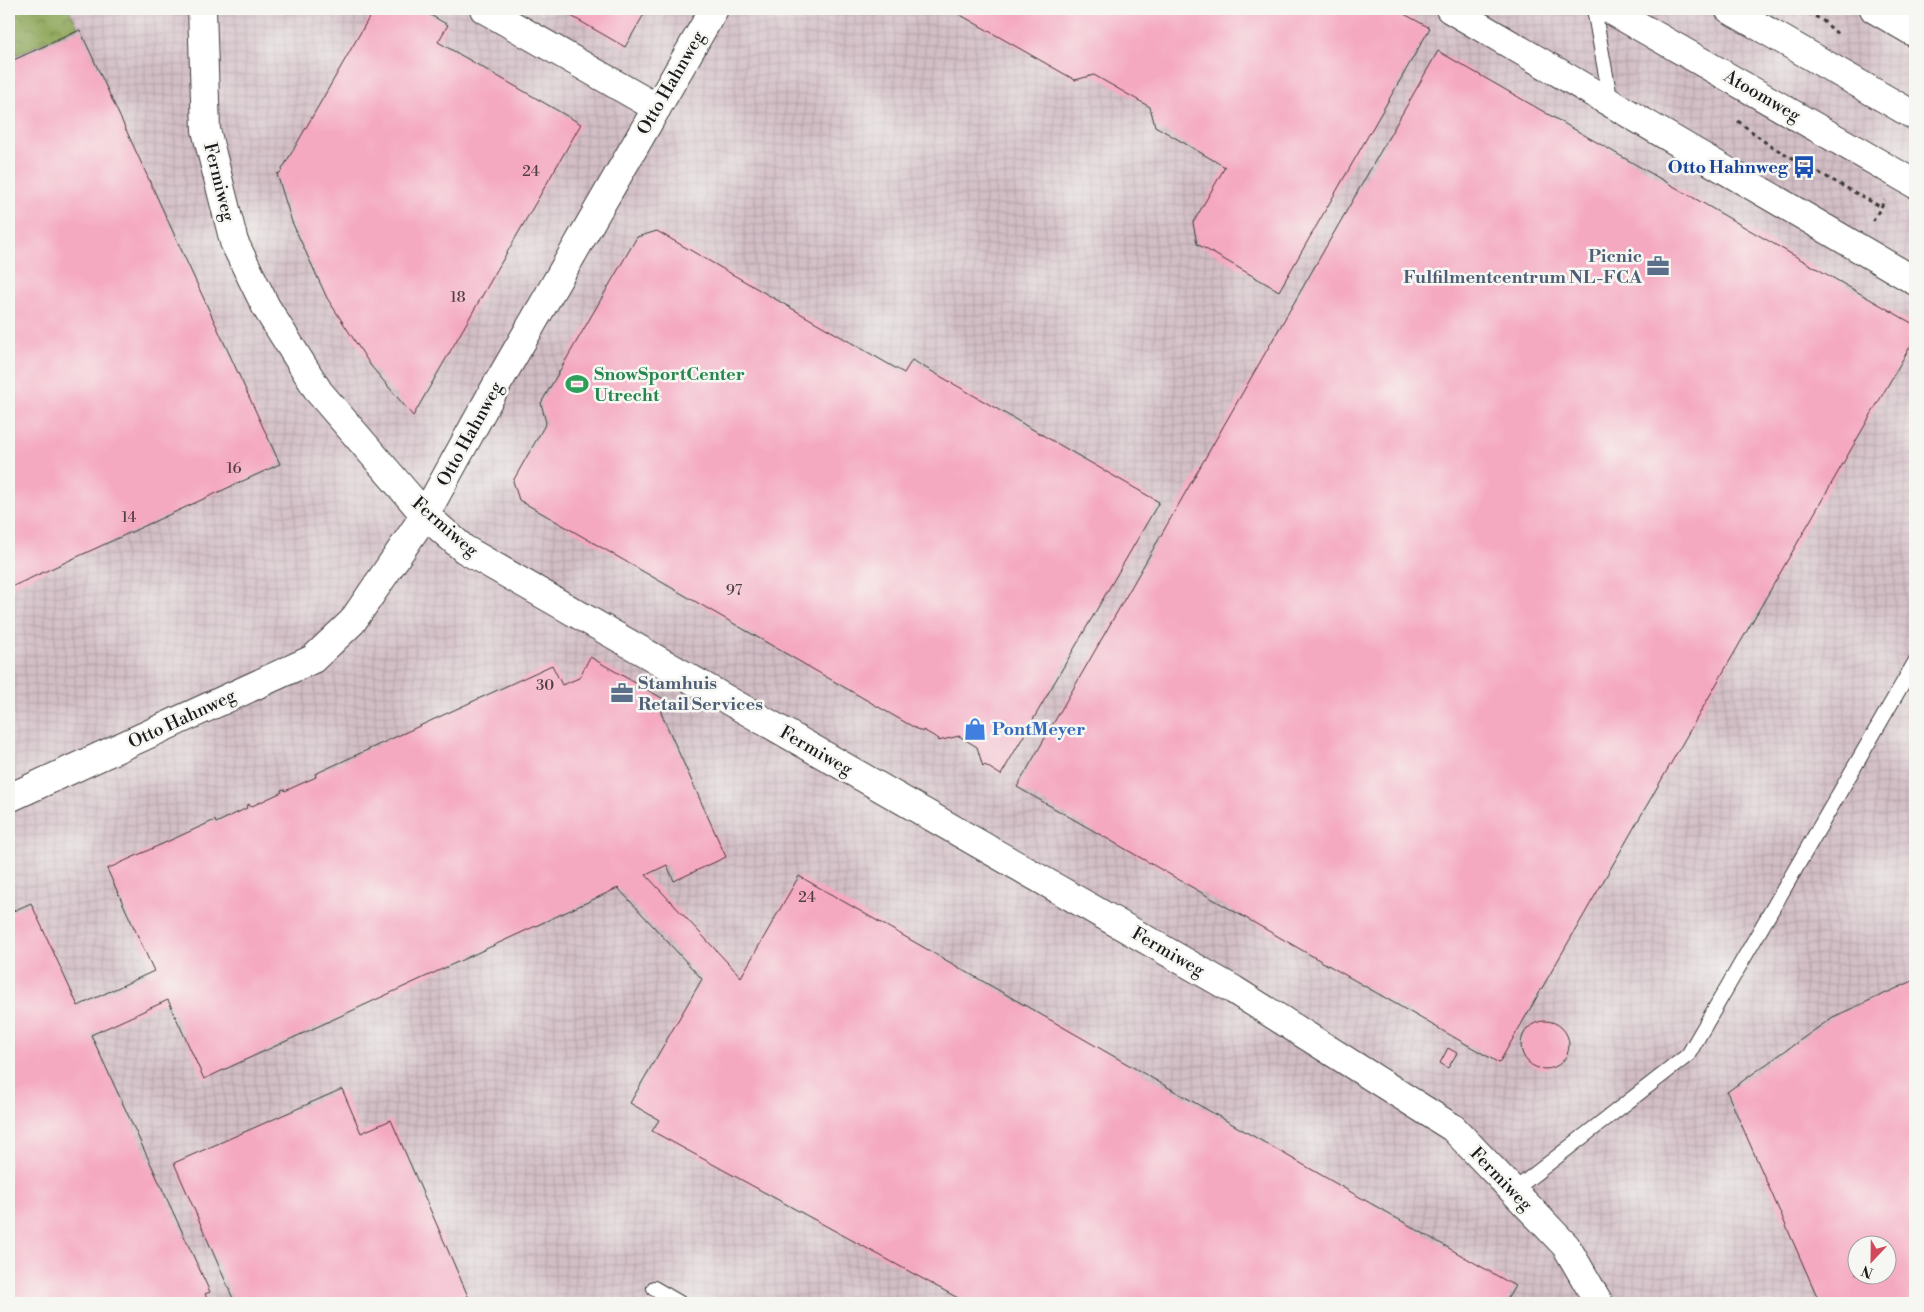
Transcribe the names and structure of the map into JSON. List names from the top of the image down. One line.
{"streets":{"street":["Otto Hahnweg","Atoomweg","Fermiweg"]},"crossings":[["Otto Hahnweg","Fermiweg"]],"places":{"bus stop":["Otto Hahnweg"],"office":["Picnic Fulfilmentcentrum NL-FCA","Stamhuis Retail Services"],"sports":["SnowSportCenter Utrecht"],"shop":["PontMeyer"]},"house_numbers":["24","18","16","14","97","30","24"],"north":"bottom"}
